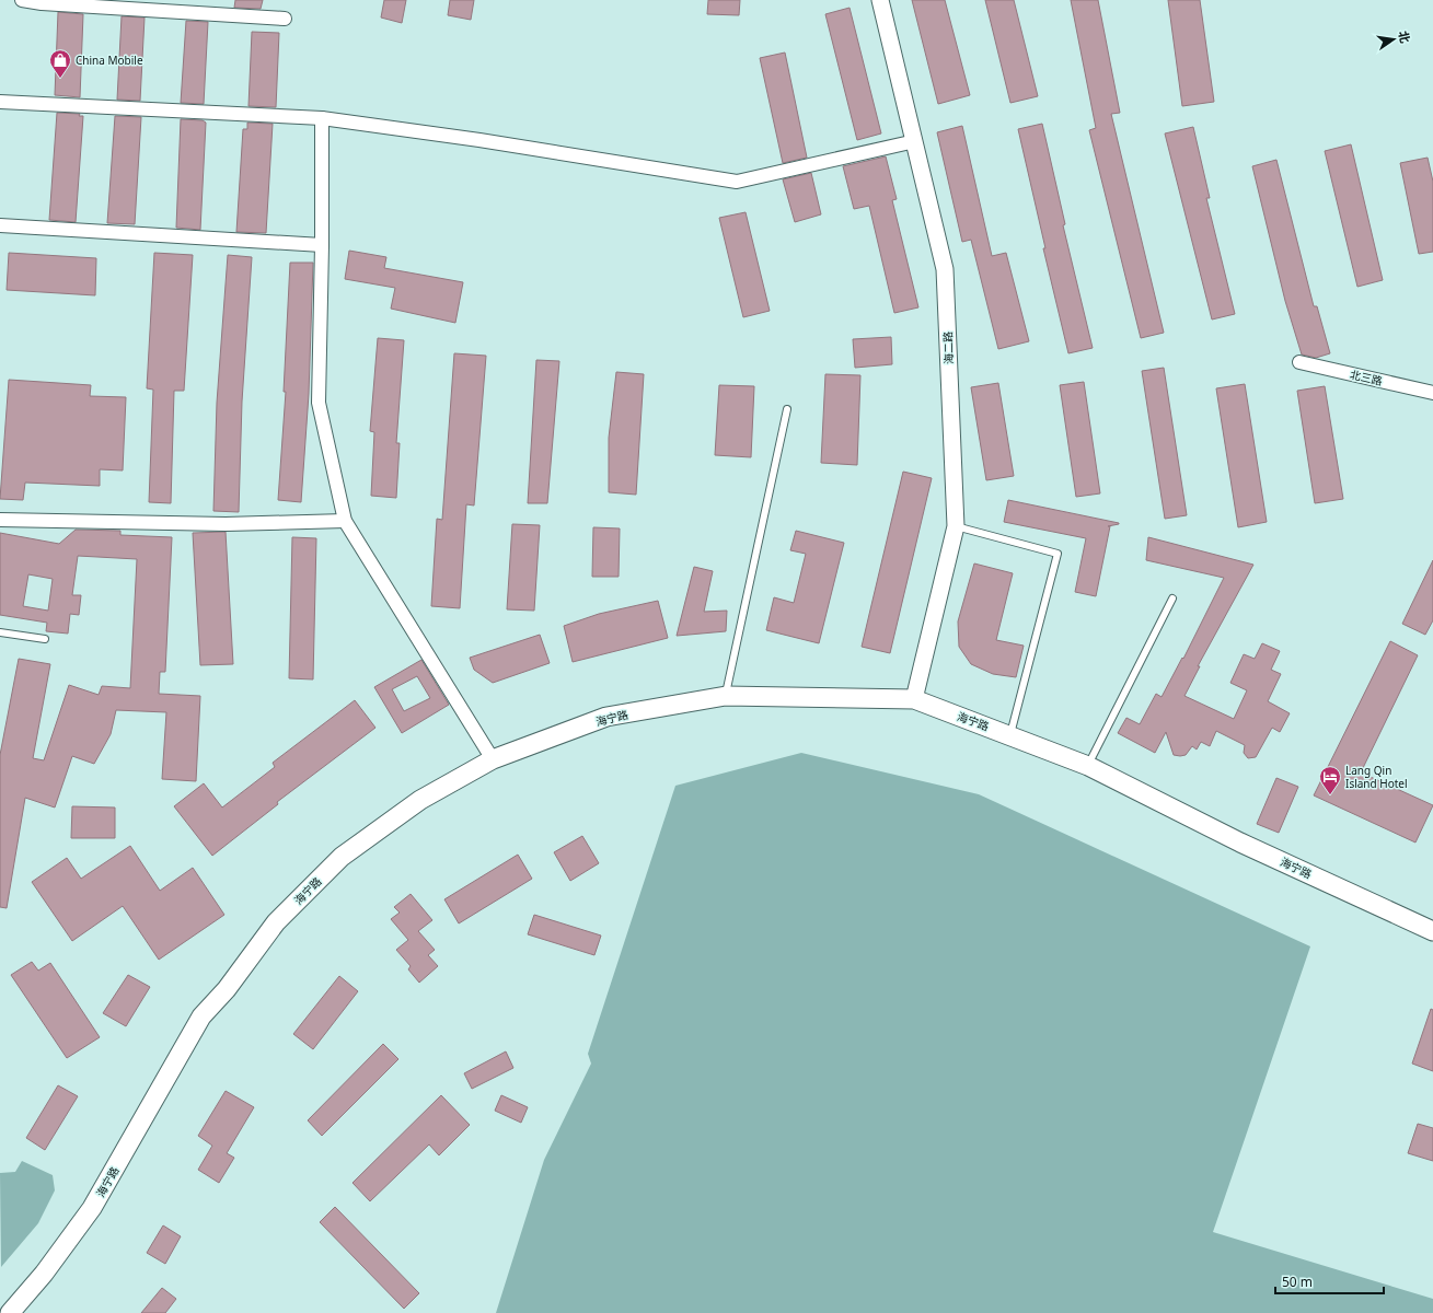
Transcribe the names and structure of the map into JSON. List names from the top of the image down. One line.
{"streets":{"main road":["海宁路"],"street":["海二路","北三路"]},"crossings":[["海二路","海宁路"]],"places":{"shop":["China Mobile"],"hotel":["Lang Qin Island Hotel"]},"scale_bar":"50 m","north":"right"}
